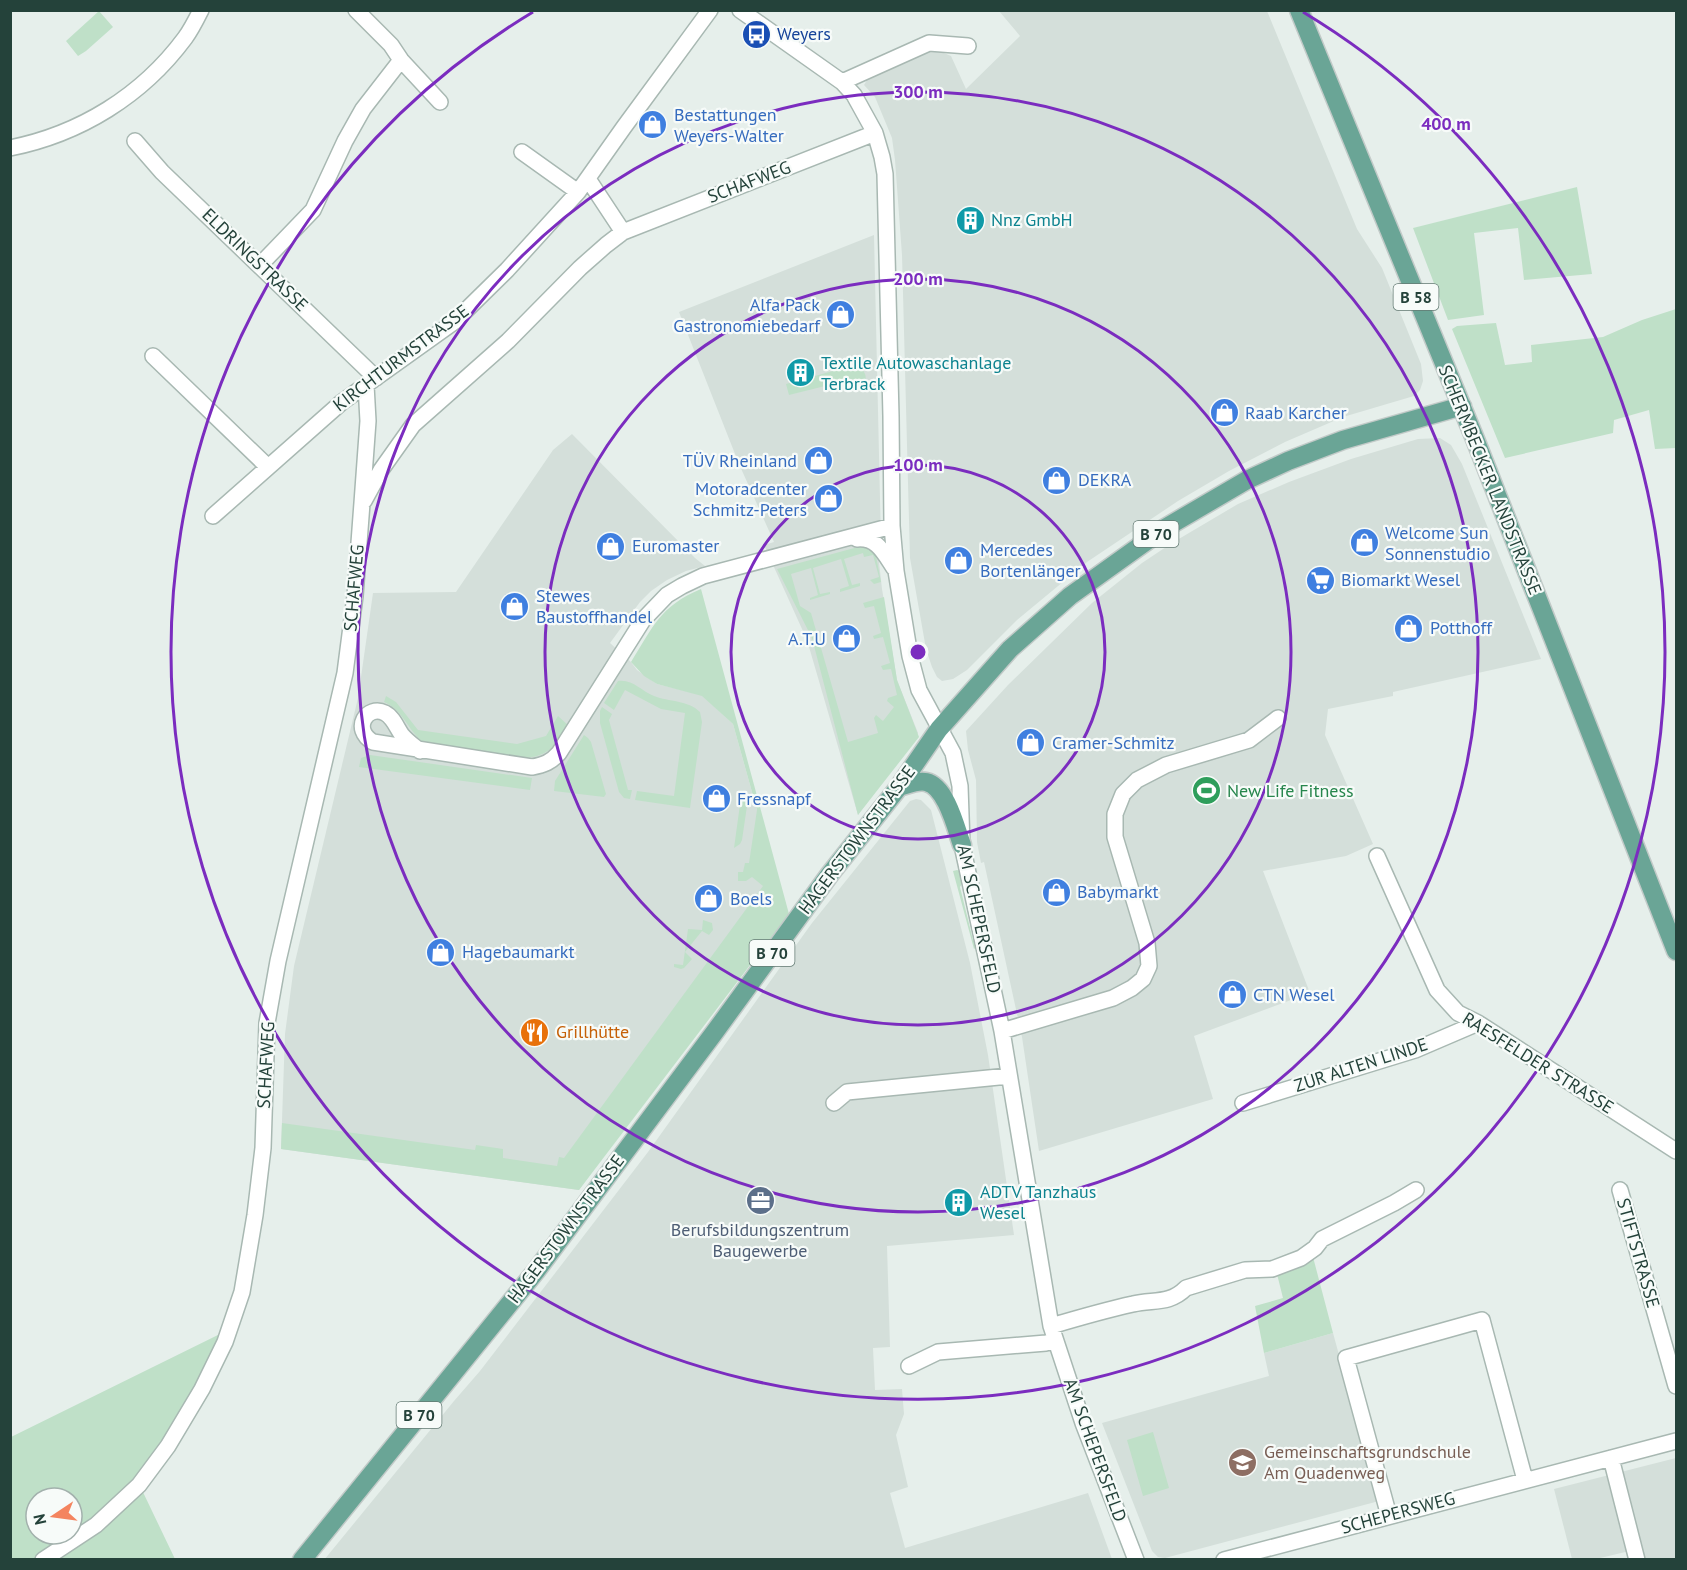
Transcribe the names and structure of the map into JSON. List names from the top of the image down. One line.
{"streets":{"main road":["B 58","SCHERMBECKER LANDSTRASSE","B 70","HAGERSTOWNSTRASSE"],"street":["SCHAFWEG","ELDRINGSTRASSE","KIRCHTURMSTRASSE","AM SCHEPERSFELD","RAESFELDER STRASSE","ZUR ALTEN LINDE","STIFTSTRASSE","SCHEPERSWEG"]},"crossings":[["SCHAFWEG","ELDRINGSTRASSE"],["SCHAFWEG","KIRCHTURMSTRASSE"],["SCHAFWEG","AM SCHEPERSFELD"],["ELDRINGSTRASSE","KIRCHTURMSTRASSE"],["SCHERMBECKER LANDSTRASSE","HAGERSTOWNSTRASSE"],["HAGERSTOWNSTRASSE","AM SCHEPERSFELD"],["RAESFELDER STRASSE","ZUR ALTEN LINDE"]],"places":{"bus stop":["Weyers"],"shop":["Bestattungen Weyers-Walter","Alfa Pack Gastronomiebedarf","Raab Karcher","TÜV Rheinland","DEKRA","Motoradcenter Schmitz-Peters","Welcome Sun Sonnenstudio","Euromaster","Mercedes Bortenlänger","Stewes Baustoffhandel","Potthoff","A.T.U","Cramer-Schmitz","Fressnapf","Babymarkt","Boels","Hagebaumarkt","CTN Wesel"],"building":["Nnz GmbH","Textile Autowaschanlage Terbrack","ADTV Tanzhaus Wesel"],"supermarket":["Biomarkt Wesel"],"sports":["New Life Fitness"],"restaurant":["Grillhütte"],"office":["Berufsbildungszentrum Baugewerbe"],"school or university":["Gemeinschaftsgrundschule Am Quadenweg"]},"north":"left","rings":["300 m","400 m","200 m","100 m"]}
